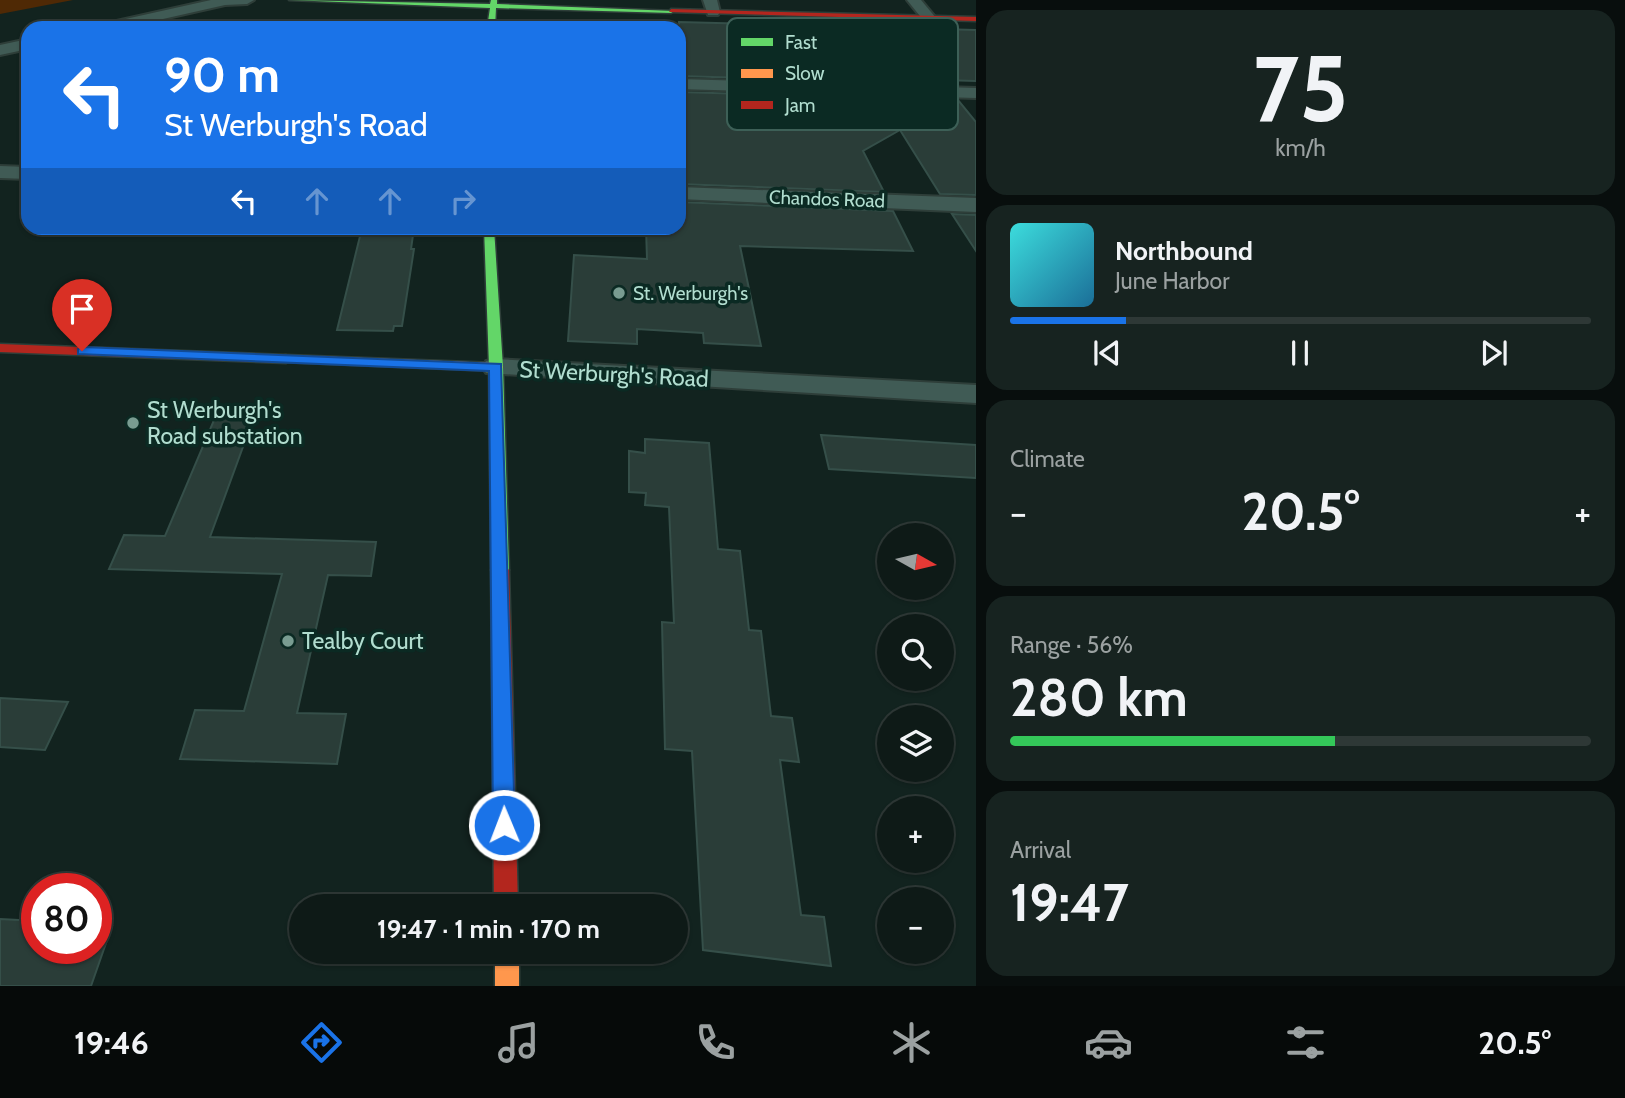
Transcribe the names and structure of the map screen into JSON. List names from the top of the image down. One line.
{"streets":{"main road":["St Werburgh's Road"],"street":["Chandos Road"]},"places":["St. Werburgh's","St Werburgh's Road substation","Tealby Court"],"legend":["Fast","Slow","Jam"],"north":"right","page":{"tile":[["75","km/h"],"Climate",["Range · 56%","280 km"],["Arrival","19:47"]],"turn":["90 m","St Werburgh's Road"],"song":["Northbound","June Harbor"],"heat":["−","20.5°","+"],"map_buttons":["+","−"],"limit":"80","trip":"19:47 · 1 min · 170 m","tabs":["19:46","20.5°"]}}
